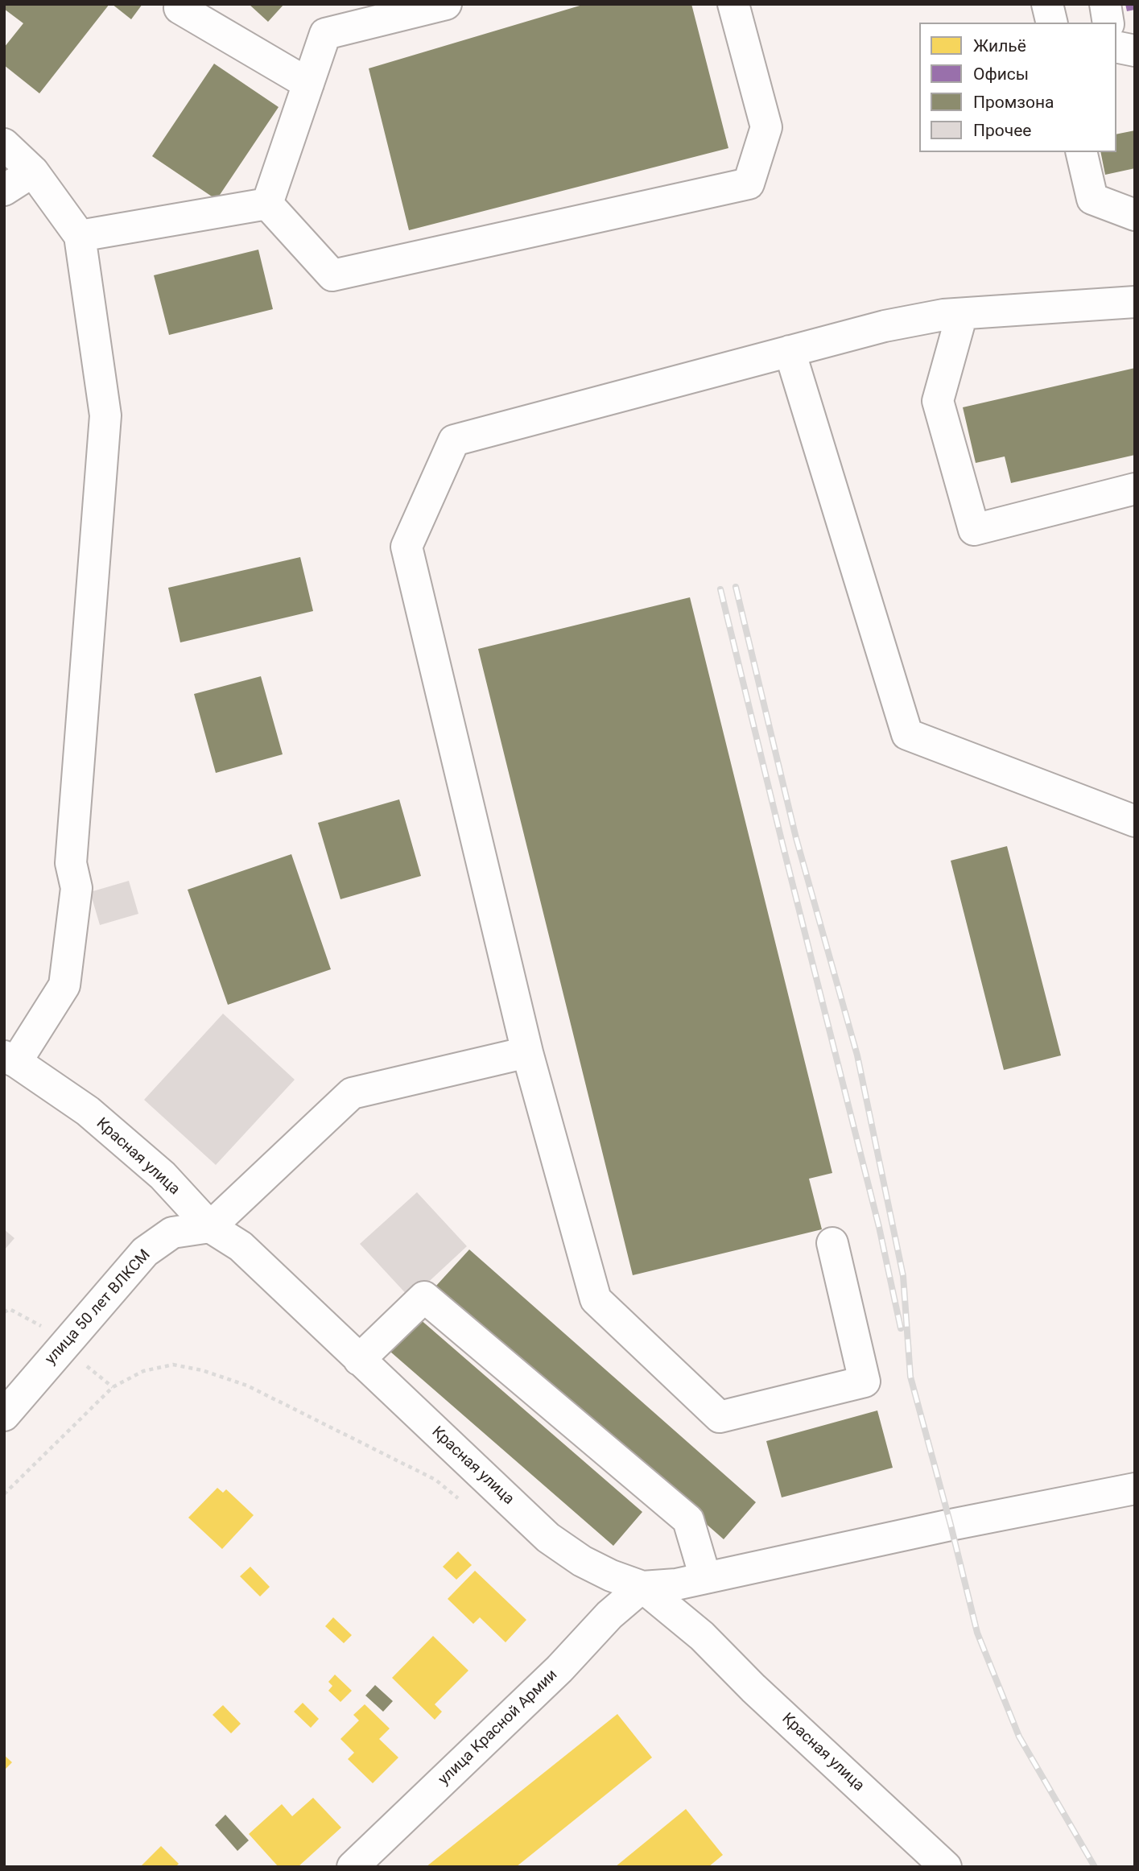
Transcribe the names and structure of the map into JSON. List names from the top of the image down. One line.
{"streets":{"street":["Красная улица","улица 50 лет ВЛКСМ","улица Красной Армии"]},"crossings":[["Красная улица","улица 50 лет ВЛКСМ"],["Красная улица","улица Красной Армии"]],"legend":["Жильё","Офисы","Промзона","Прочее"]}
